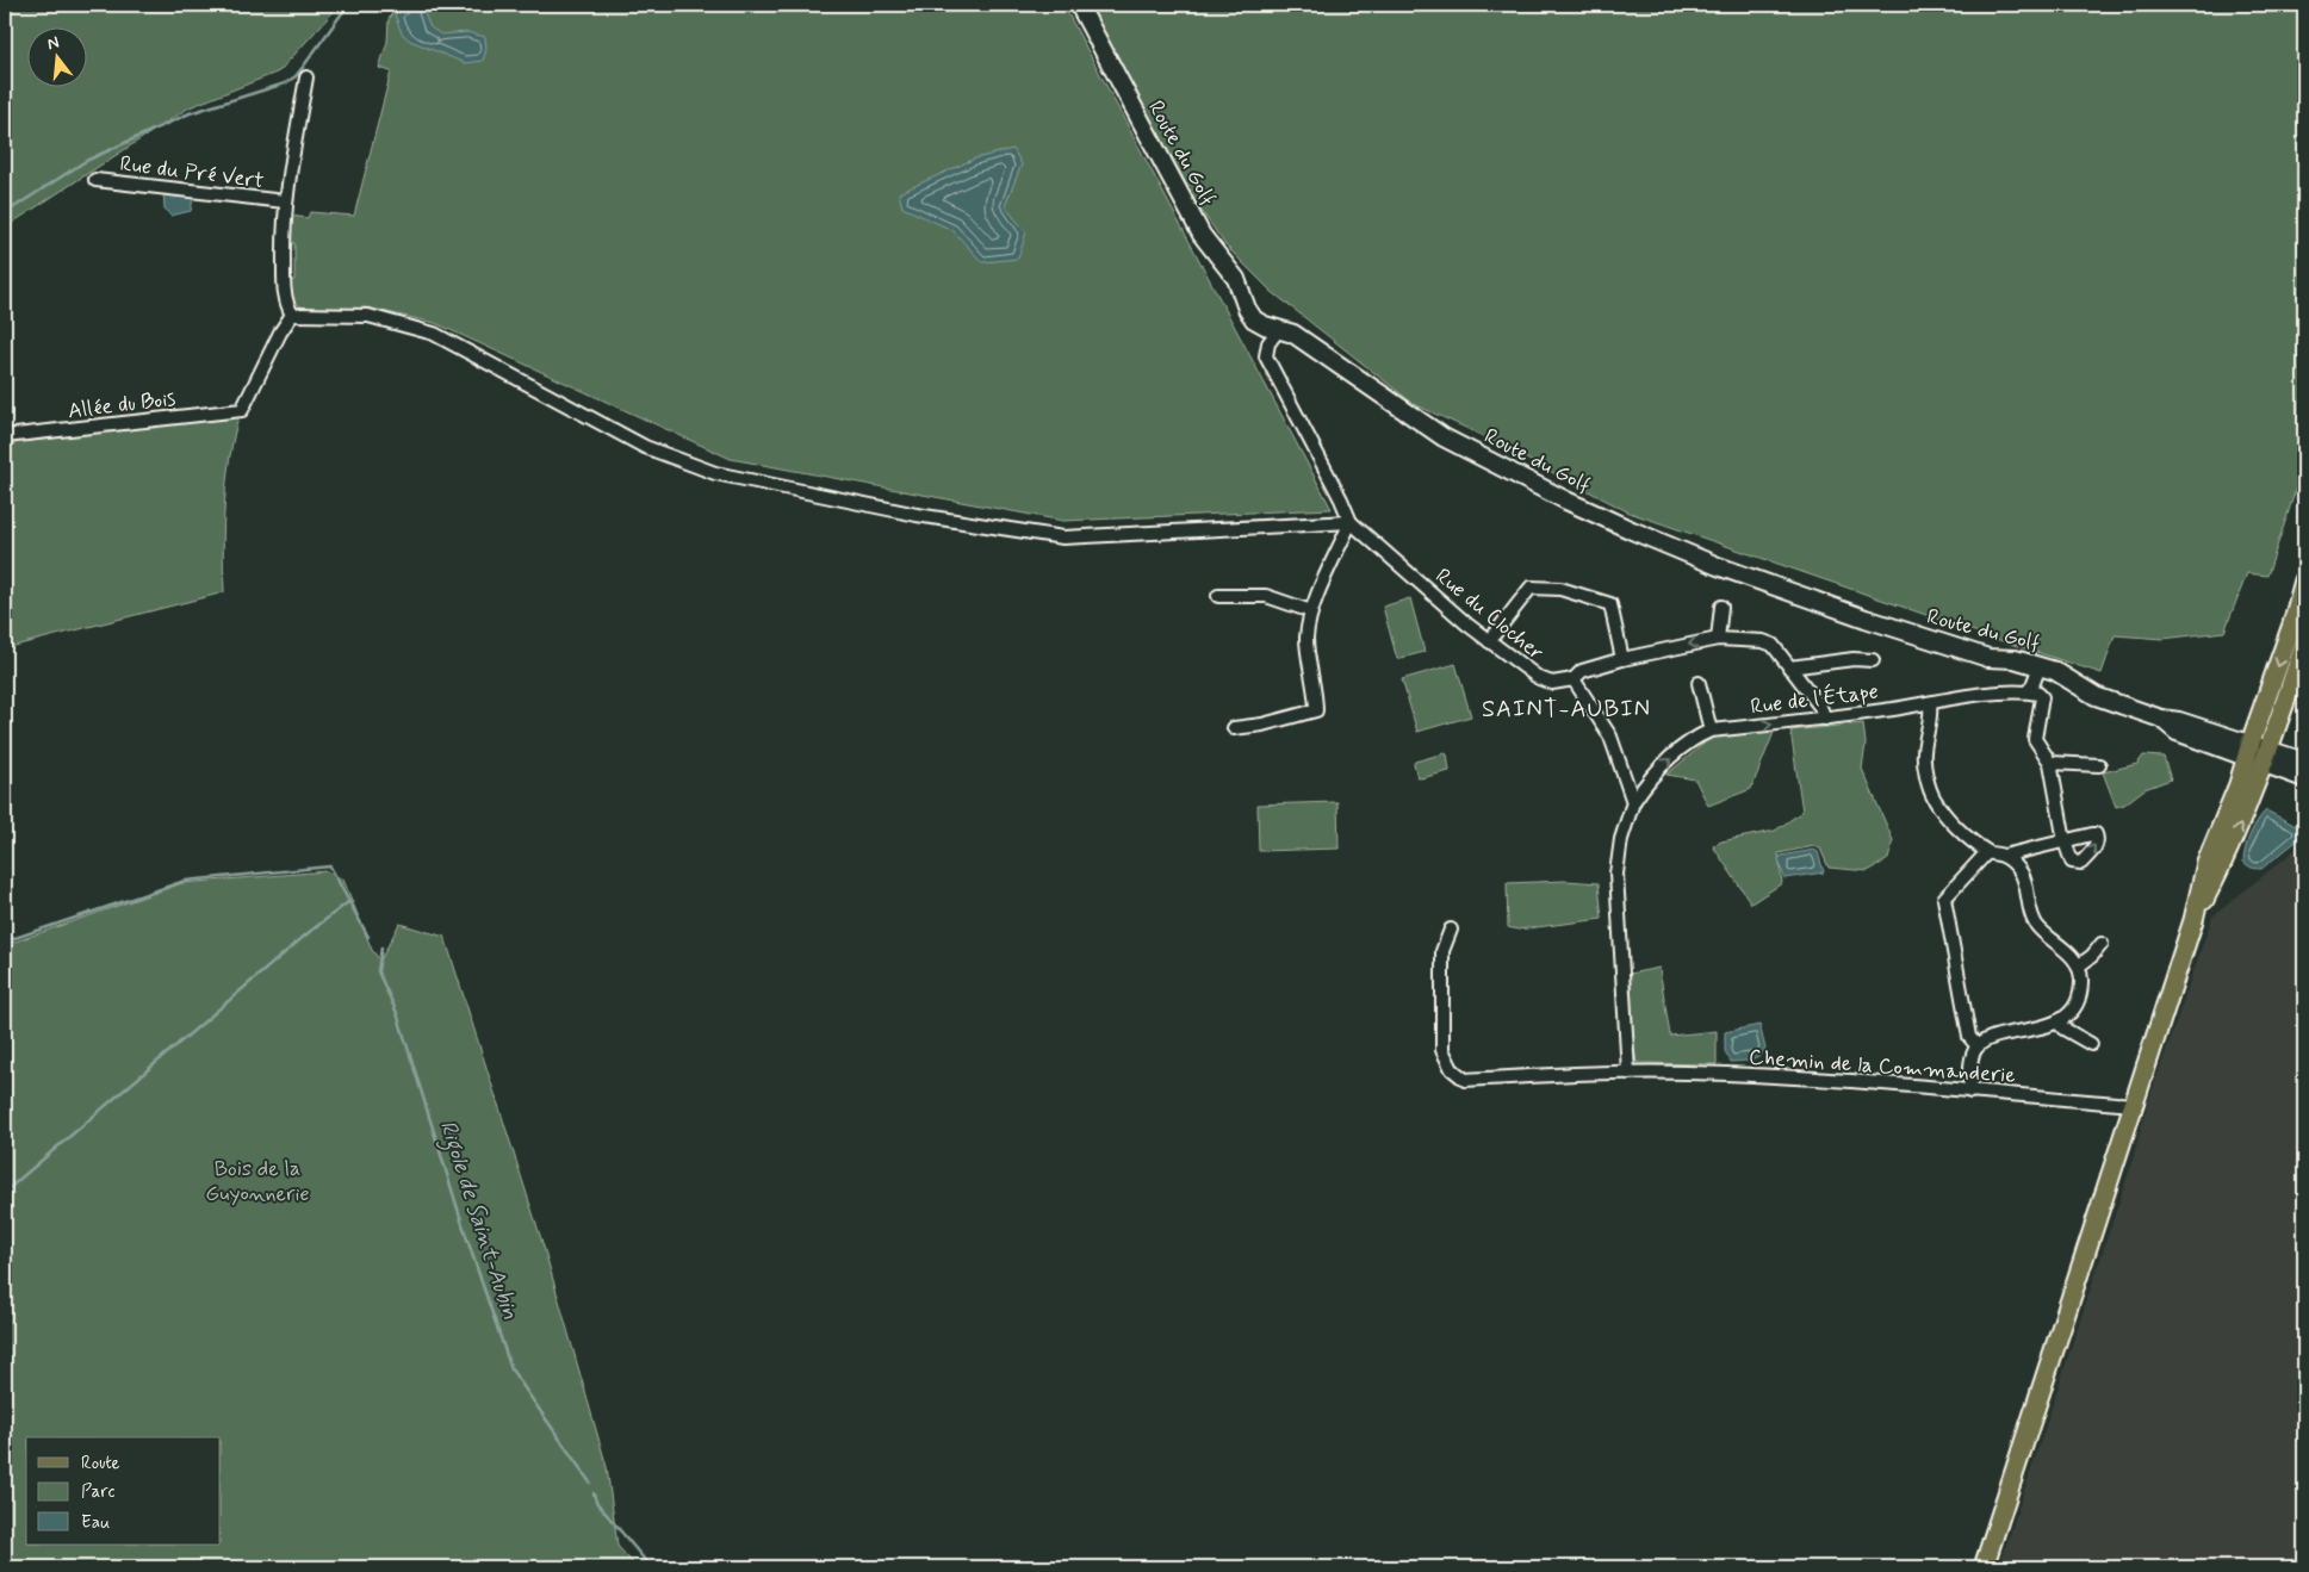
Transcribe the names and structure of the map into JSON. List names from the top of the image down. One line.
{"streets":{"street":["Route du Golf","Rue du Pré Vert","Allée du Bois","Rue du Clocher","Rue de l'Étape","Chemin de la Commanderie"]},"districts":["SAINT-AUBIN"],"water":["Rigole de Saint-Aubin"],"parks":["Bois de la Guyonnerie"],"legend":["Route","Parc","Eau"],"north":"top"}
